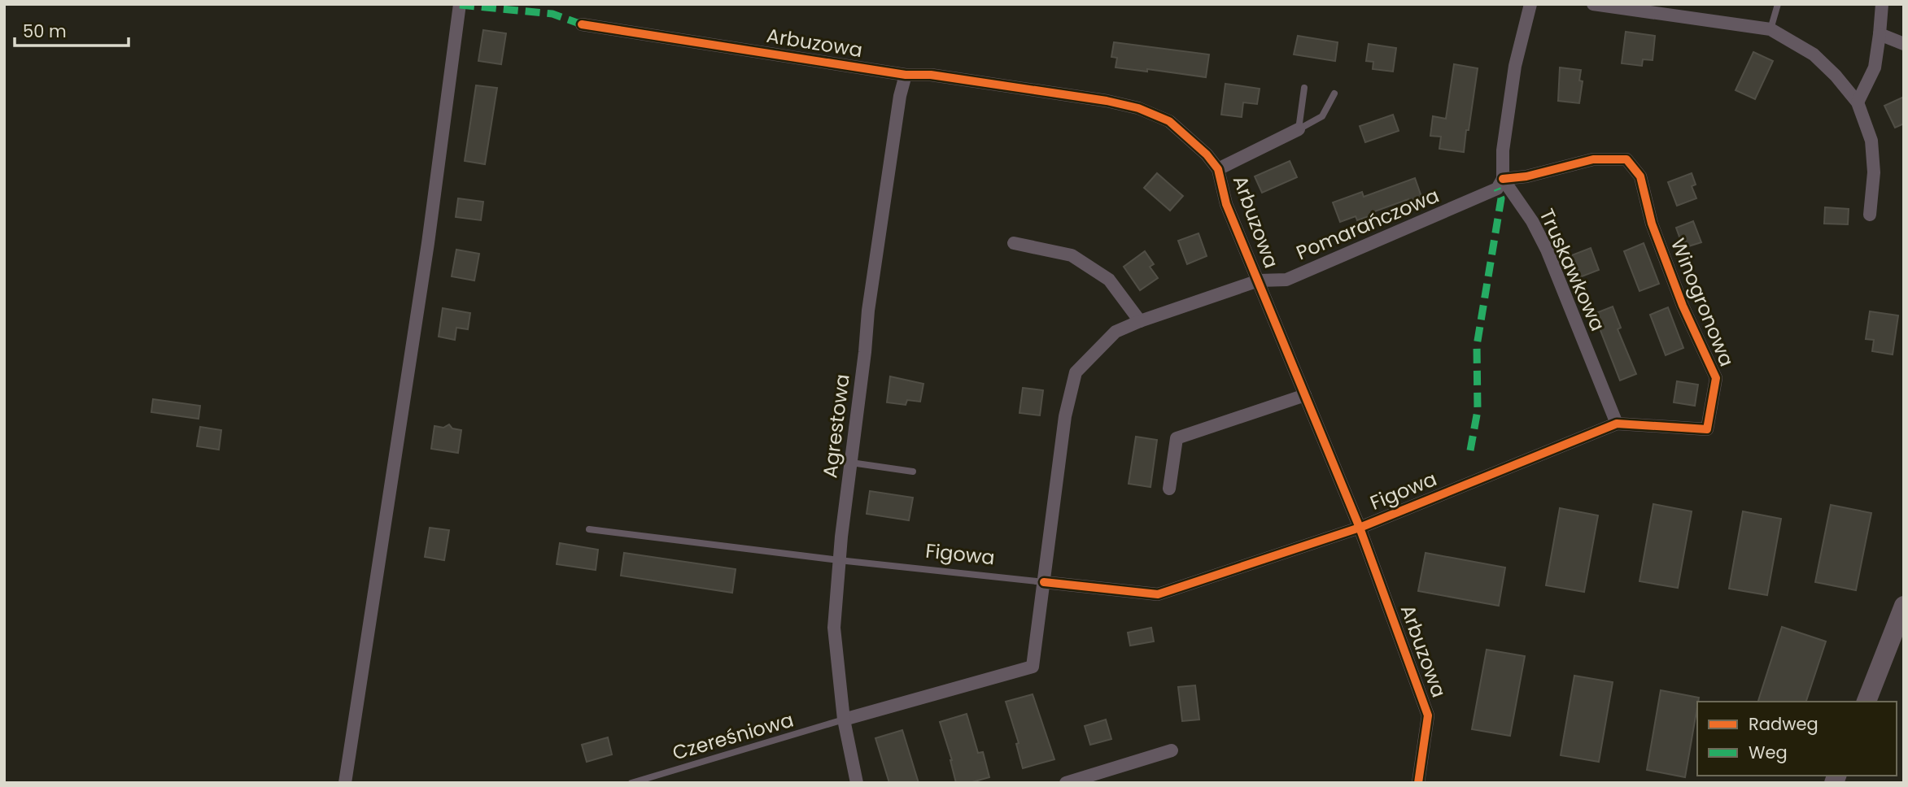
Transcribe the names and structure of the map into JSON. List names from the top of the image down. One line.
{"streets":{"street":["Arbuzowa","Pomarańczowa","Truskawkowa","Winogronowa","Agrestowa","Figowa"],"lane":["Czereśniowa"]},"crossings":[["Arbuzowa","Pomarańczowa"],["Arbuzowa","Agrestowa"],["Arbuzowa","Figowa"],["Pomarańczowa","Truskawkowa"],["Pomarańczowa","Winogronowa"],["Pomarańczowa","Agrestowa"],["Pomarańczowa","Figowa"],["Pomarańczowa","Czereśniowa"],["Truskawkowa","Winogronowa"],["Truskawkowa","Figowa"],["Winogronowa","Figowa"],["Agrestowa","Figowa"],["Agrestowa","Czereśniowa"]],"legend":["Radweg","Weg"],"scale_bar":"50 m"}
